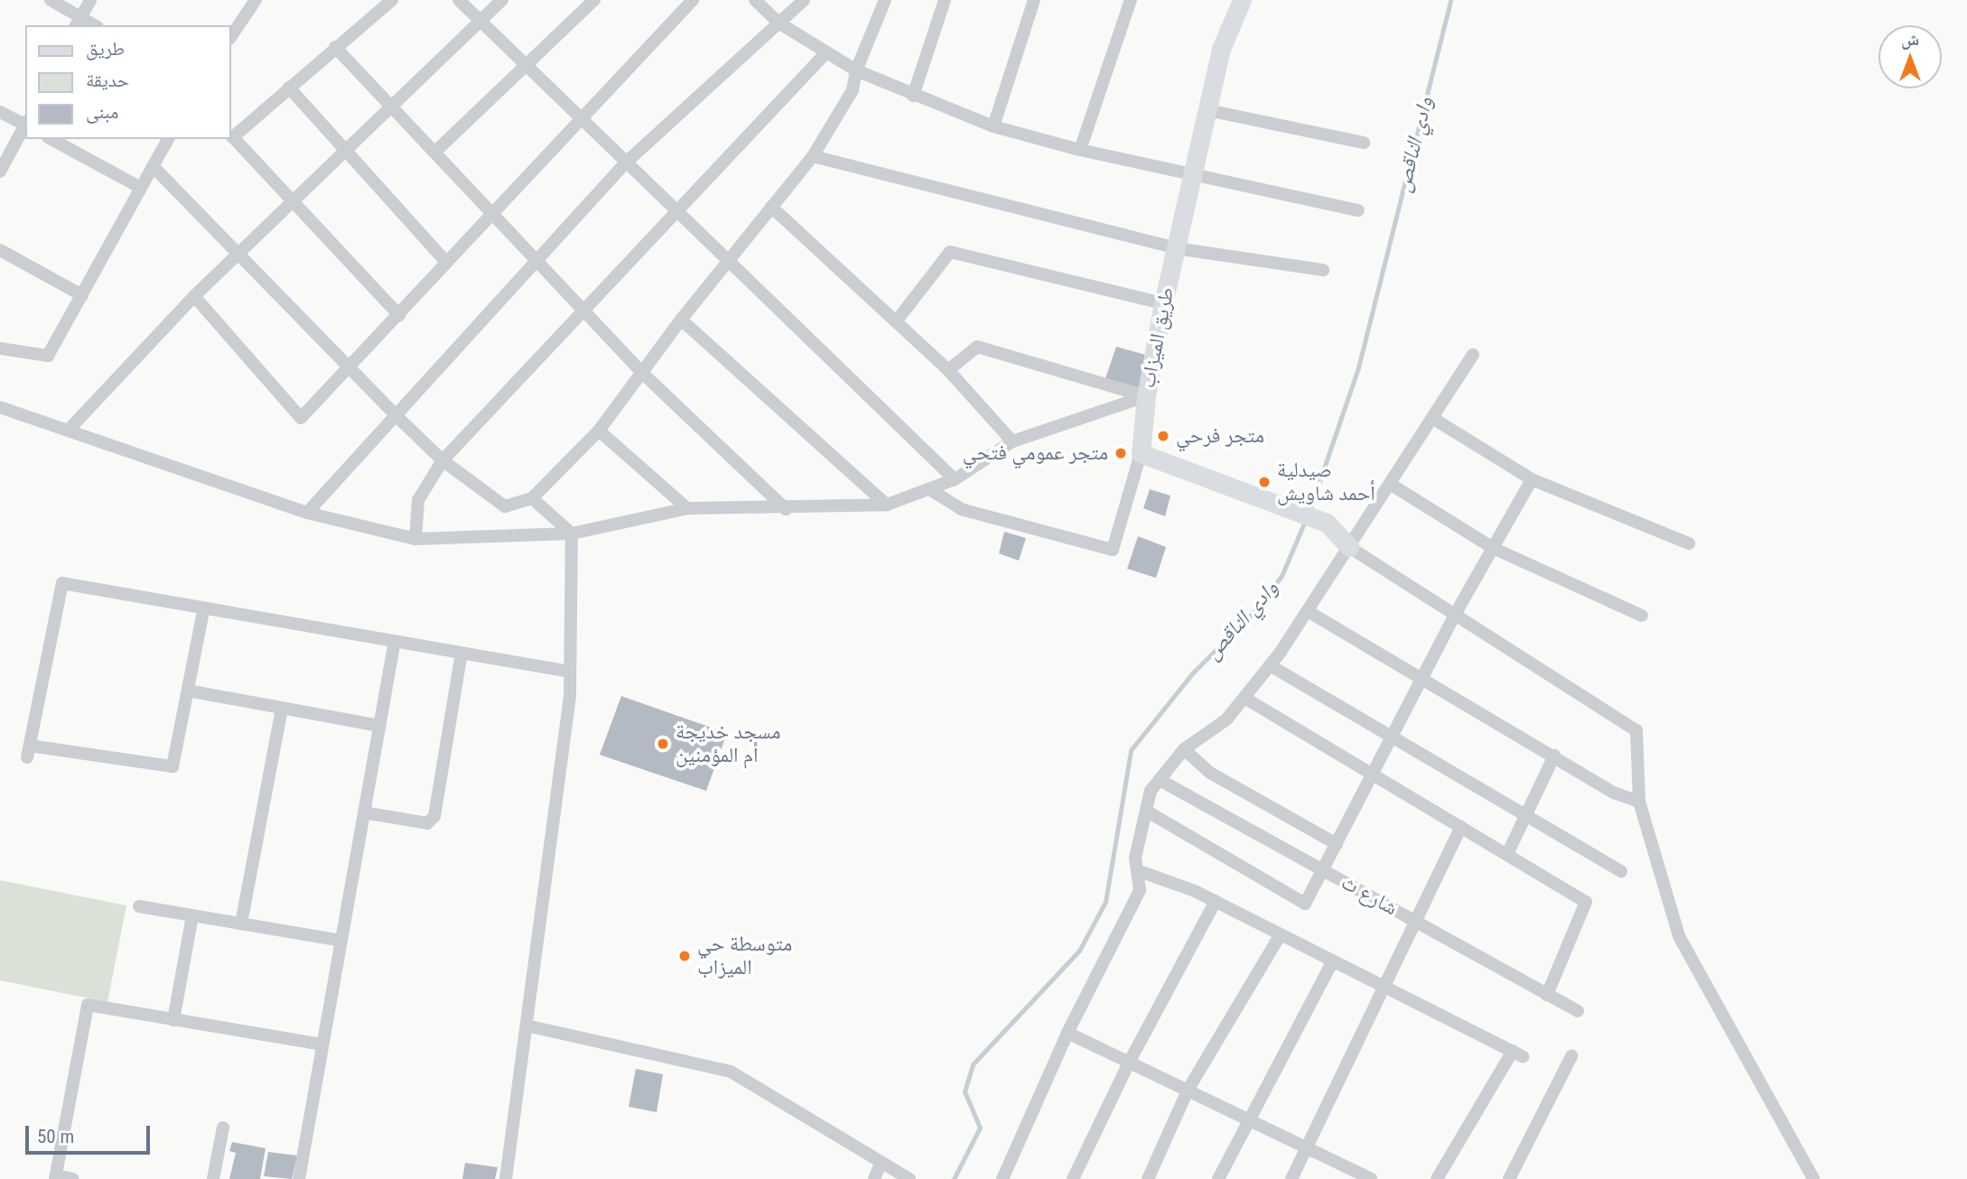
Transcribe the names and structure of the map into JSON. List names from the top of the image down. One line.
{"streets":{"street":["طريق الميزاب","شارع ث"]},"water":["وادي الناقص"],"places":["متجر فرحي","متجر عمومي فتحي","صيدلية أحمد شاويش","مسجد خديجة أم المؤمنين","متوسطة حي الميزاب"],"legend":["طريق","حديقة","مبنى"],"scale_bar":"50 m","north":"top"}
